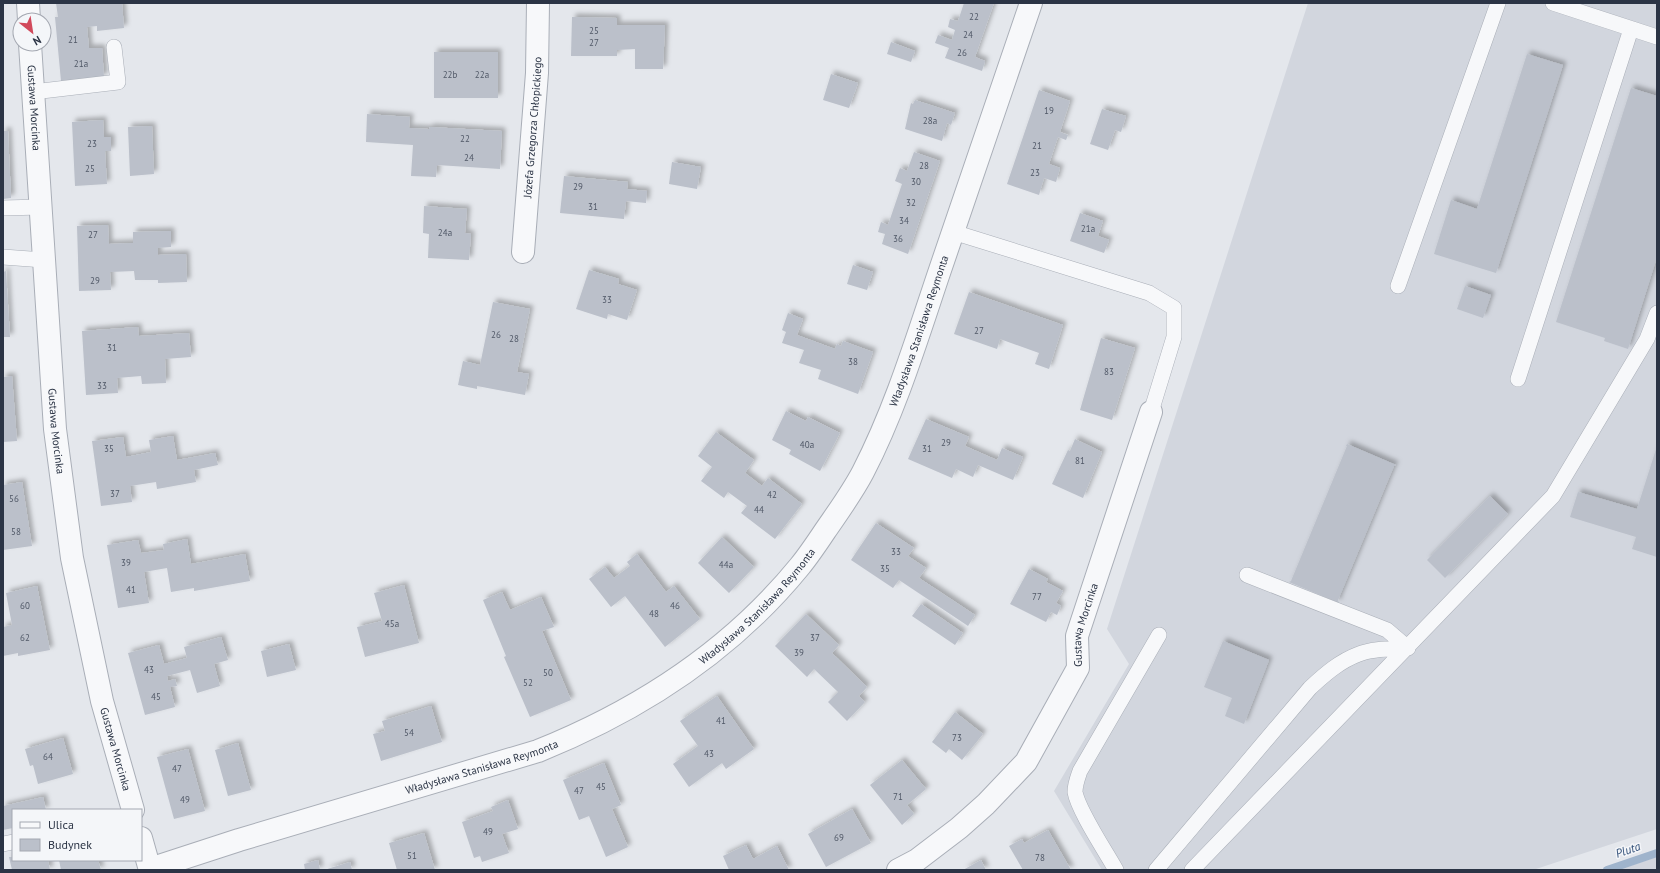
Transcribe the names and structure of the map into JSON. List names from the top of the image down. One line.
{"streets":{"street":["Gustawa Morcinka","Józefa Grzegorza Chłopickiego","Władysława Stanisława Reymonta"]},"water":["Pluta"],"house_numbers":["22","25","24","21","27","26","21a","22b","22a","19","28a","22","23","21","24","28","25","23","30","29","32","31","34","21a","24a","27","36","29","33","27","26","28","31","38","83","33","29","40a","35","31","81","37","42","56","44","58","33","39","44a","35","41","77","60","46","48","45a","62","37","39","43","50","52","45","41","54","73","43","64","47","45","47","71","49","49","69","51","78"],"legend":["Ulica","Budynek"],"north":"bottom right"}
